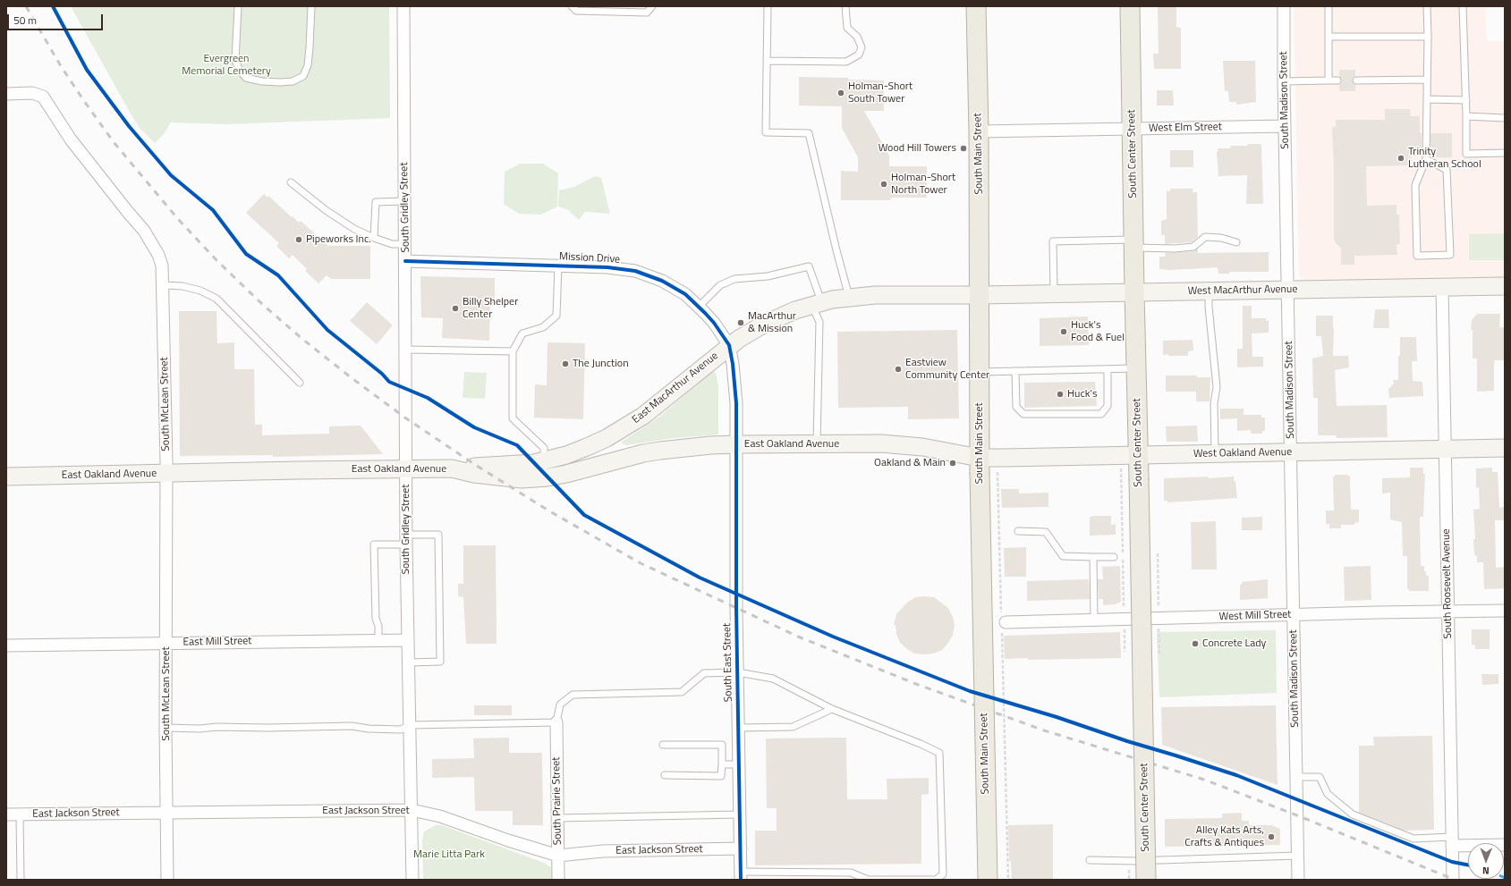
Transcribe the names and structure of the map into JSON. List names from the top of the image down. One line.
{"streets":{"main road":["South Main Street","South Center Street","West MacArthur Avenue","East MacArthur Avenue","East Oakland Avenue","West Oakland Avenue"],"street":["South Madison Street","West Elm Street","South Gridley Street","Mission Drive","South McLean Street","South Roosevelt Avenue","West Mill Street","East Mill Street","South East Street","South Prairie Street","East Jackson Street"]},"crossings":[["South Madison Street","West Elm Street"],["South Madison Street","West MacArthur Avenue"],["South Madison Street","West Oakland Avenue"],["South Madison Street","West Mill Street"],["West Elm Street","South Main Street"],["West Elm Street","South Center Street"],["South Main Street","West MacArthur Avenue"],["South Main Street","East MacArthur Avenue"],["South Main Street","East Oakland Avenue"],["South Main Street","West Oakland Avenue"],["South Center Street","West MacArthur Avenue"],["South Center Street","West Oakland Avenue"],["South Gridley Street","Mission Drive"],["South Gridley Street","East Oakland Avenue"],["South Gridley Street","East Mill Street"],["South Gridley Street","East Jackson Street"],["Mission Drive","East MacArthur Avenue"],["Mission Drive","East Oakland Avenue"],["Mission Drive","South East Street"],["West MacArthur Avenue","East MacArthur Avenue"],["West MacArthur Avenue","South Roosevelt Avenue"],["East MacArthur Avenue","East Oakland Avenue"],["South McLean Street","East Oakland Avenue"],["South McLean Street","East Mill Street"],["South McLean Street","East Jackson Street"],["East Oakland Avenue","West Oakland Avenue"],["East Oakland Avenue","South East Street"],["West Oakland Avenue","South Roosevelt Avenue"],["South Roosevelt Avenue","West Mill Street"],["South East Street","East Jackson Street"],["South Prairie Street","East Jackson Street"]],"parks":["Evergreen Memorial Cemetery","Marie Litta Park"],"places":["Holman-Short South Tower","Wood Hill Towers","Trinity Lutheran School","Holman-Short North Tower","Pipeworks Inc.","Billy Shelper Center","MacArthur & Mission","Huck's Food & Fuel","The Junction","Eastview Community Center","Huck's","Oakland & Main","Concrete Lady","Alley Kats Arts, Crafts & Antiques"],"scale_bar":"50 m","north":"bottom"}
